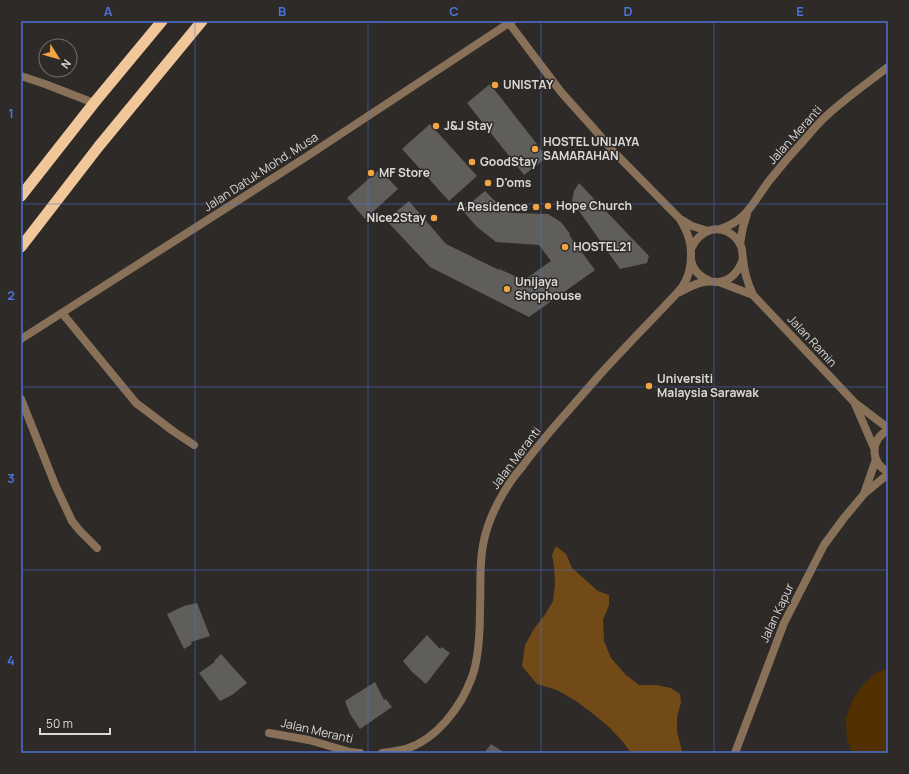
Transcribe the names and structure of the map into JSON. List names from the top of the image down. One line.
{"streets":{"street":["Jalan Meranti","Jalan Datuk Mohd. Musa","Jalan Ramin","Jalan Kapur"]},"crossings":[["Jalan Ramin","Jalan Kapur"]],"places":["UNISTAY","J&J Stay","HOSTEL UNIJAYA SAMARAHAN","GoodStay","MF Store","D'oms","Hope Church","A Residence","Nice2Stay","HOSTEL21","Unijaya Shophouse","Universiti Malaysia Sarawak"],"scale_bar":"50 m","north":"bottom right","grid":{"columns":["A","B","C","D","E"],"rows":["1","2","3","4"]}}
